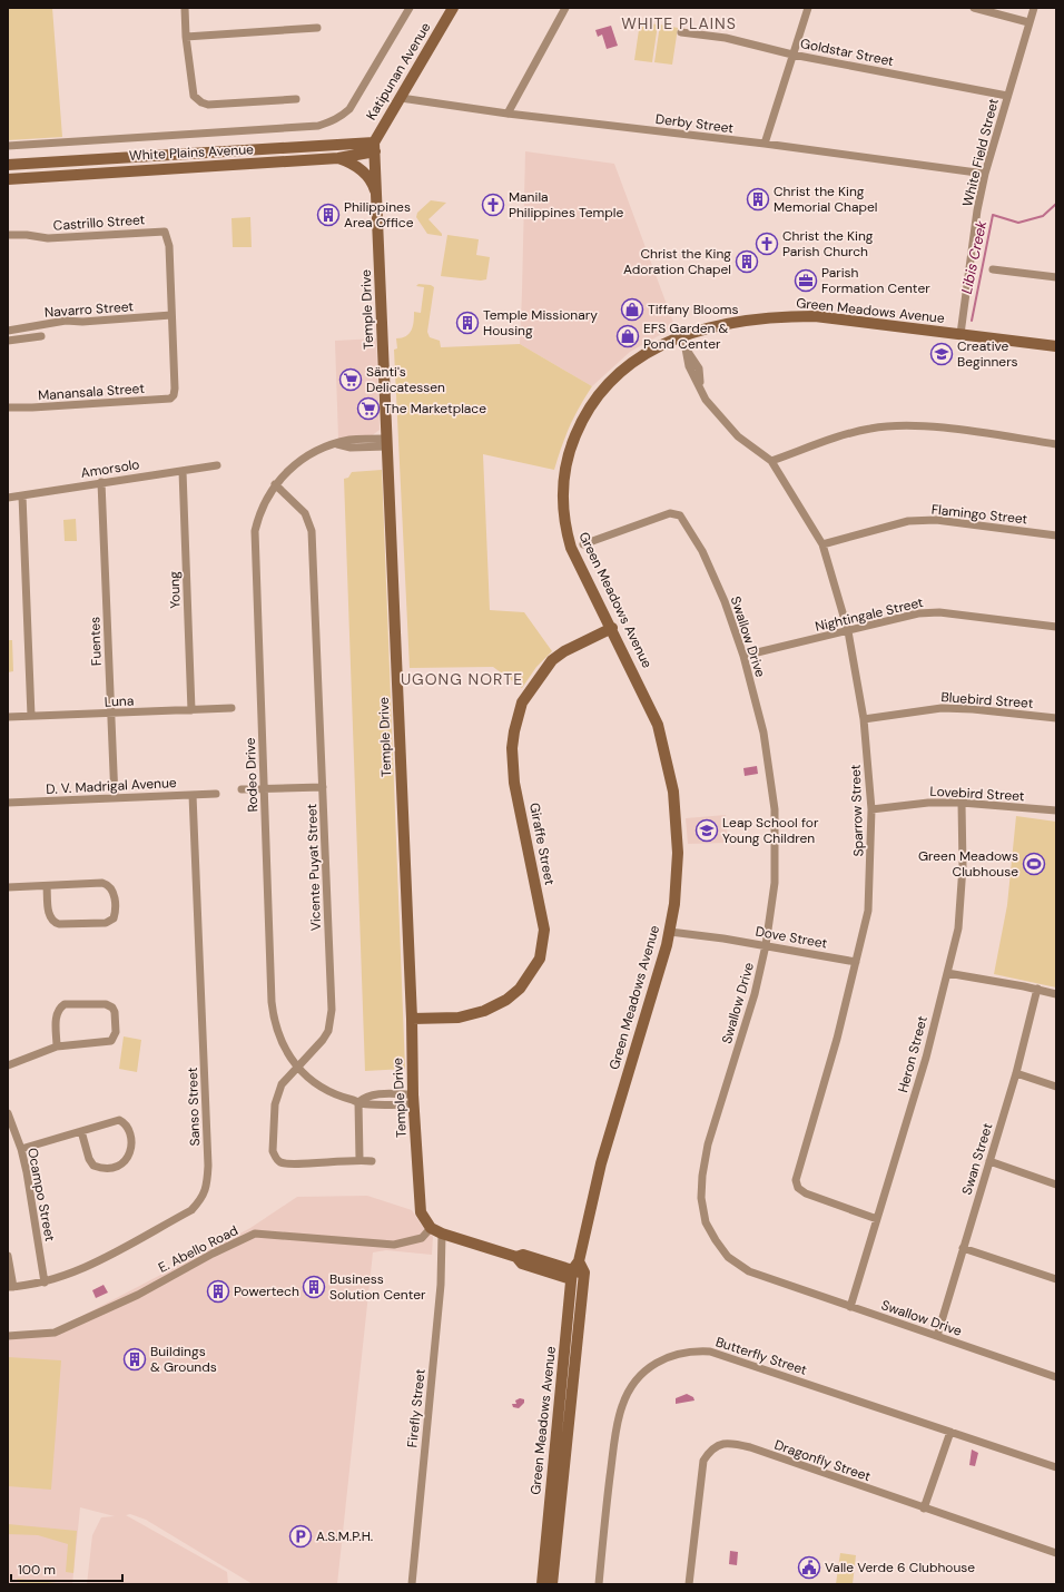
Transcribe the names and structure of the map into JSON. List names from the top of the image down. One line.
{"streets":{"street":["Goldstar Street","Katipunan Avenue","Derby Street","White Plains Avenue","White Field Street","Castrillo Street","Navarro Street","Temple Drive","Green Meadows Avenue","Manansala Street","Amorsolo","Flamingo Street","Young","Nightingale Street","Swallow Drive","Fuentes","Bluebird Street","Luna","Rodeo Drive","D. V. Madrigal Avenue","Lovebird Street","Sparrow Street","Giraffe Street","Vicente Puyat Street","Dove Street","Heron Street","Sanso Street","Swan Street","Ocampo Street","E. Abello Road","Butterfly Street","Firefly Street","Dragonfly Street"]},"crossings":[["Goldstar Street","White Field Street"],["Katipunan Avenue","Derby Street"],["Katipunan Avenue","White Plains Avenue"],["Katipunan Avenue","Temple Drive"],["Derby Street","White Field Street"],["White Plains Avenue","Temple Drive"],["White Field Street","Green Meadows Avenue"],["Castrillo Street","Navarro Street"],["Castrillo Street","Manansala Street"],["Navarro Street","Manansala Street"],["Temple Drive","Rodeo Drive"],["Temple Drive","Giraffe Street"],["Temple Drive","E. Abello Road"],["Green Meadows Avenue","Sparrow Street"],["Green Meadows Avenue","Giraffe Street"],["Green Meadows Avenue","Dove Street"],["Amorsolo","Young"],["Amorsolo","Fuentes"],["Flamingo Street","Sparrow Street"],["Young","Luna"],["Nightingale Street","Swallow Drive"],["Nightingale Street","Sparrow Street"],["Swallow Drive","Dove Street"],["Swallow Drive","Heron Street"],["Swallow Drive","Swan Street"],["Fuentes","Luna"],["Fuentes","D. V. Madrigal Avenue"],["Bluebird Street","Sparrow Street"],["Rodeo Drive","Vicente Puyat Street"],["D. V. Madrigal Avenue","Sanso Street"],["Lovebird Street","Sparrow Street"],["Lovebird Street","Heron Street"],["Sparrow Street","Dove Street"],["Sparrow Street","Heron Street"],["Sanso Street","Ocampo Street"]],"districts":["WHITE PLAINS","UGONG NORTE"],"water":["Libis Creek"],"places":{"building":["Christ the King Memorial Chapel","Philippines Area Office","Christ the King Adoration Chapel","Temple Missionary Housing","Business Solution Center","Powertech","Buildings & Grounds"],"church":["Manila Philippines Temple","Christ the King Parish Church"],"office":["Parish Formation Center"],"shop":["Tiffany Blooms","EFS Garden & Pond Center"],"school or university":["Creative Beginners","Leap School for Young Children"],"supermarket":["Sänti's Delicatessen","The Marketplace"],"sports":["Green Meadows Clubhouse"],"parking":["A.S.M.P.H."],"public building":["Valle Verde 6 Clubhouse"]},"scale_bar":"100 m"}
